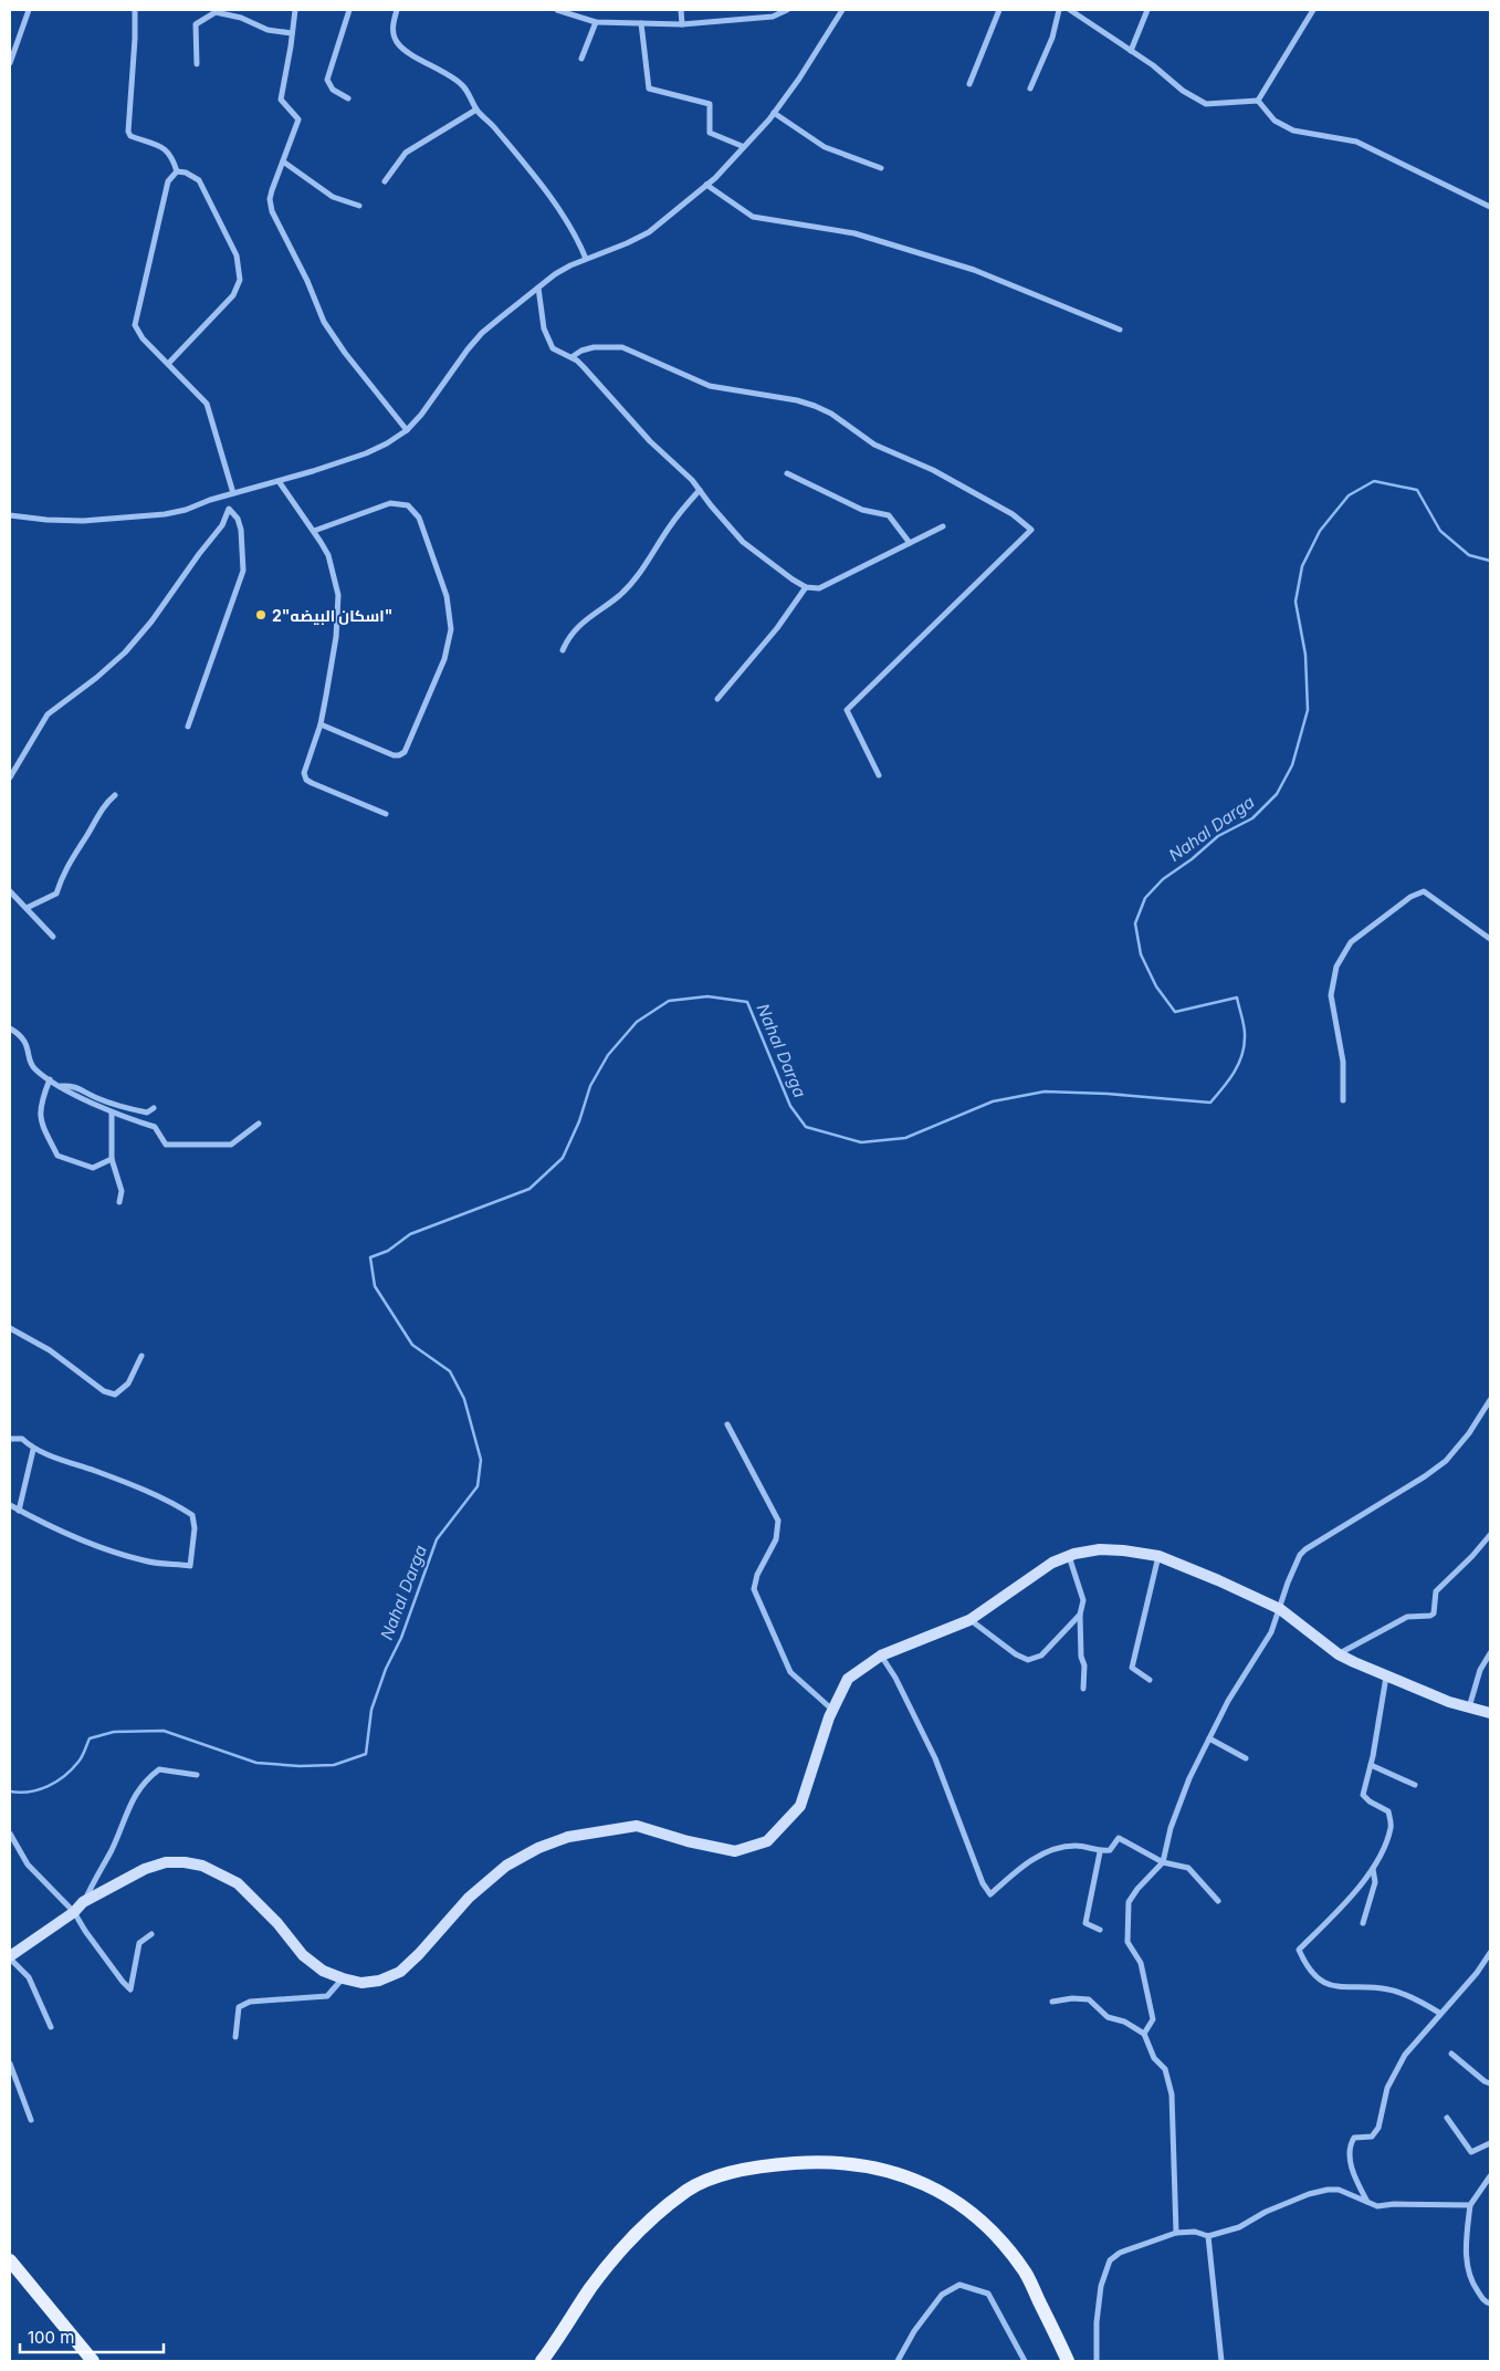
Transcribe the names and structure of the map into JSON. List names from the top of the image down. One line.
{"water":["Nahal Darga"],"places":["اسكان البيضه\"2\""],"scale_bar":"100 m"}
